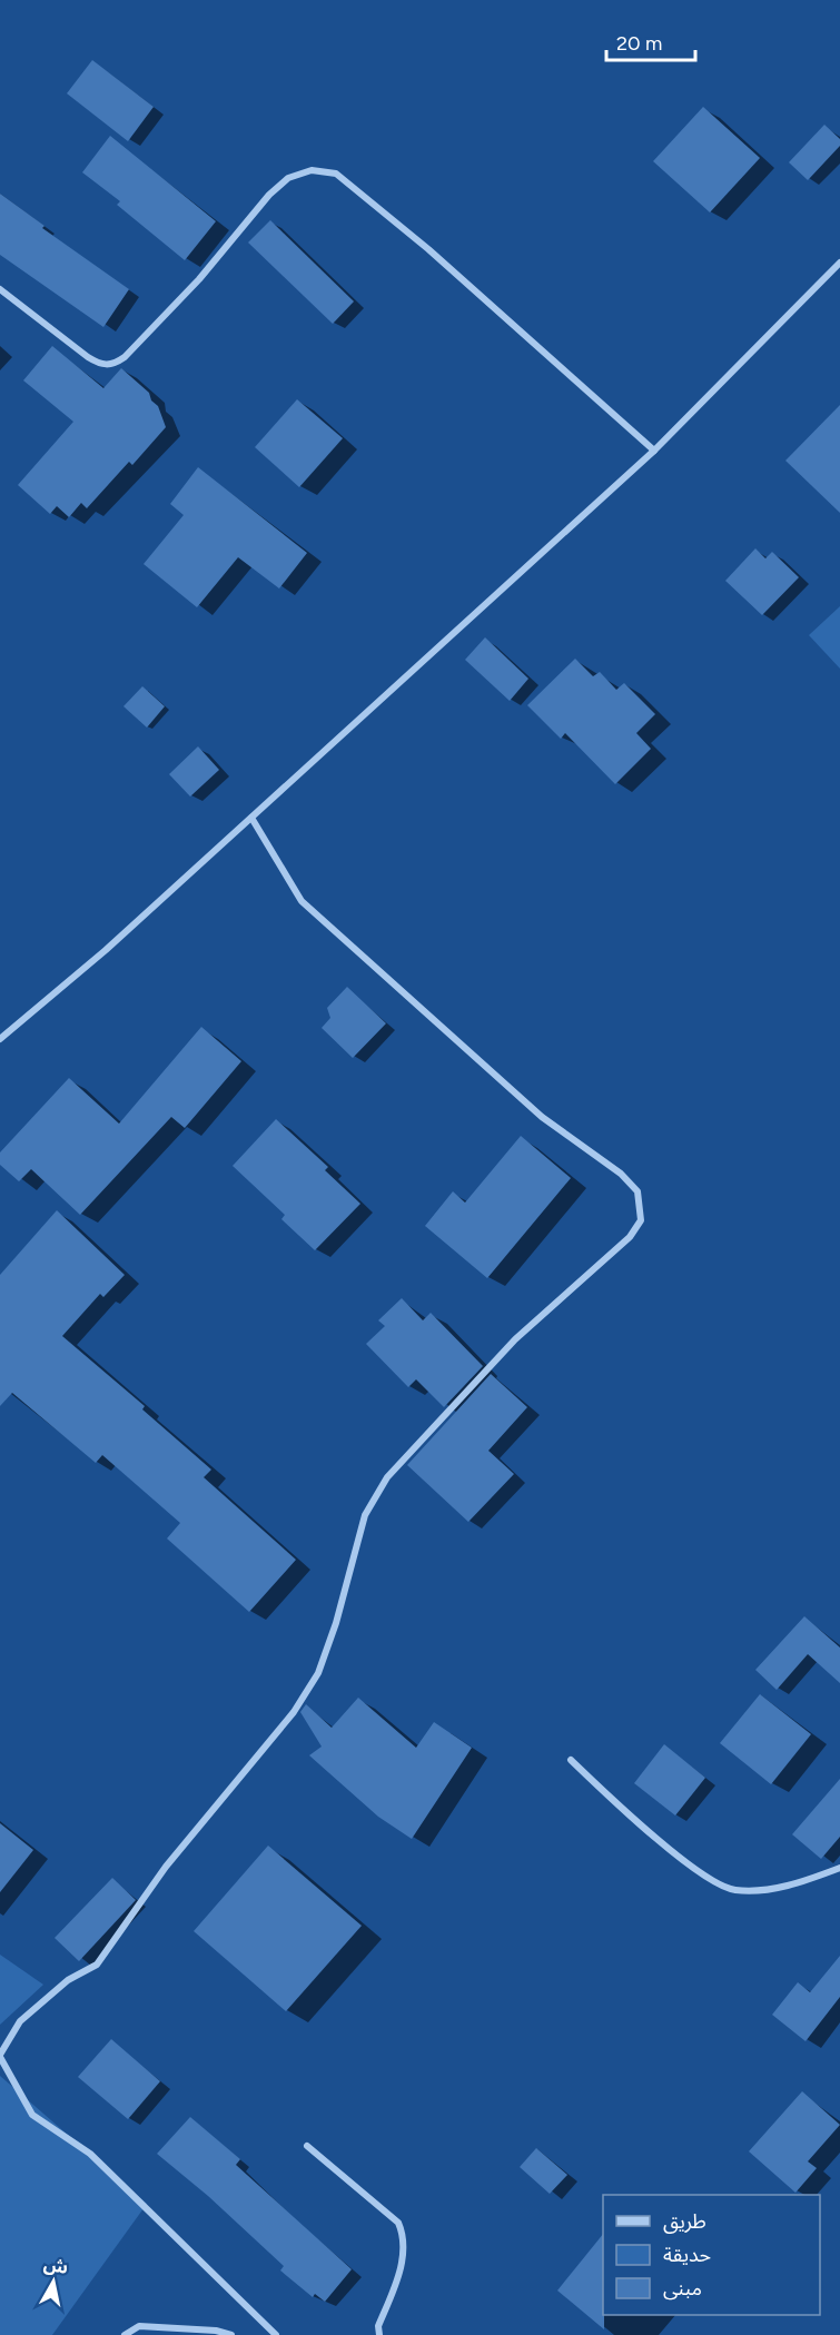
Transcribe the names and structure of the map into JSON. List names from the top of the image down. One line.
{"legend":["طريق","حديقة","مبنى"],"scale_bar":"20 m","north":"top"}
